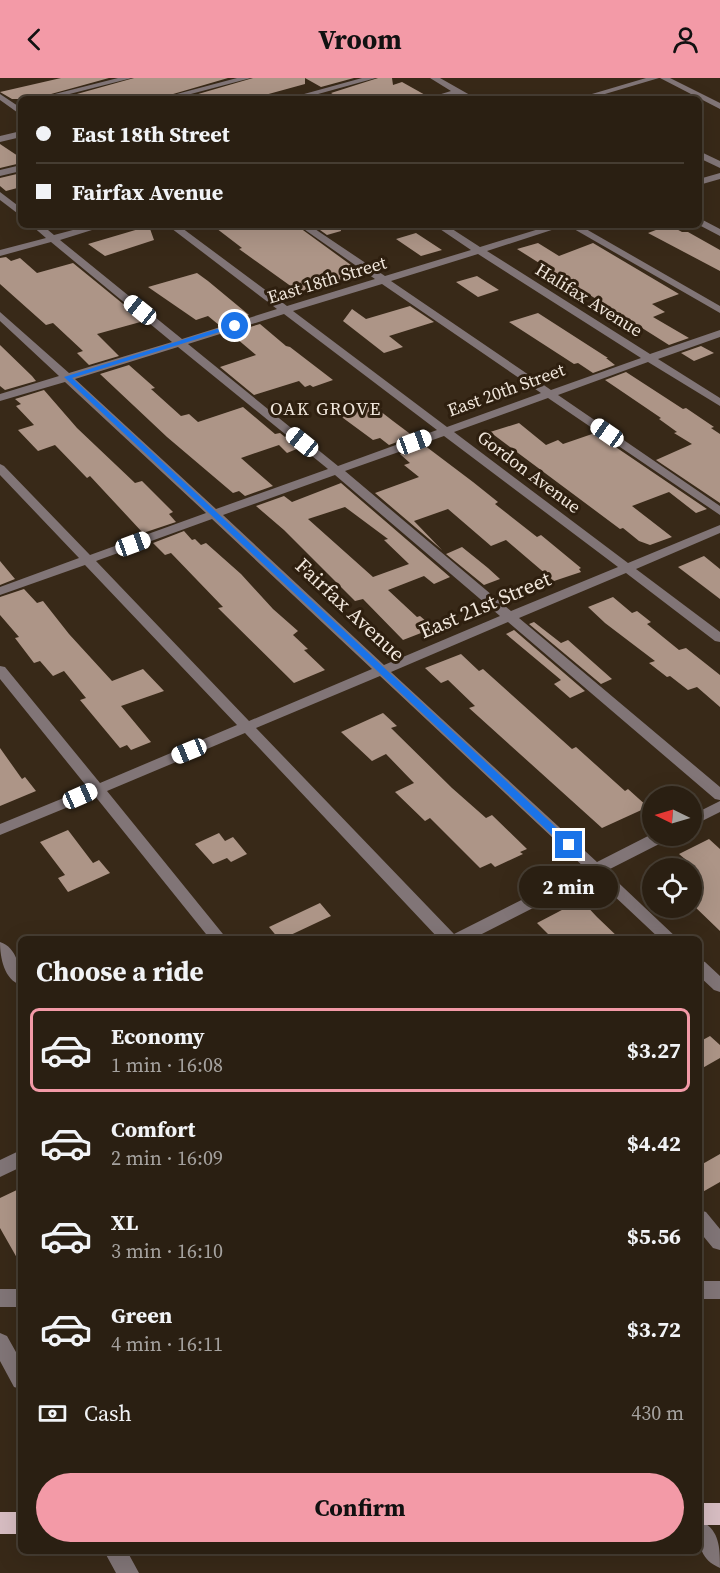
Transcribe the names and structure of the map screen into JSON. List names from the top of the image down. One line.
{"streets":{"street":["East 18th Street","Halifax Avenue","East 20th Street","Gordon Avenue","East 21st Street","Fairfax Avenue"]},"crossings":[["East 18th Street","Halifax Avenue"],["East 18th Street","Gordon Avenue"],["East 18th Street","Fairfax Avenue"],["Halifax Avenue","East 20th Street"],["East 20th Street","Gordon Avenue"],["East 20th Street","Fairfax Avenue"],["Gordon Avenue","East 21st Street"],["East 21st Street","Fairfax Avenue"]],"districts":["OAK GROVE"],"north":"left","page":{"header":"Vroom","banner":["East 18th Street","Fairfax Avenue"],"bubble":"2 min","heading":"Choose a ride","list":[{"name":"Economy","note":"1 min · 16:08","value":"$3.27"},{"name":"Comfort","note":"2 min · 16:09","value":"$4.42"},{"name":"XL","note":"3 min · 16:10","value":"$5.56"},{"name":"Green","note":"4 min · 16:11","value":"$3.72"}],"pay":["Cash","430 m"],"buttons":"Confirm"}}
